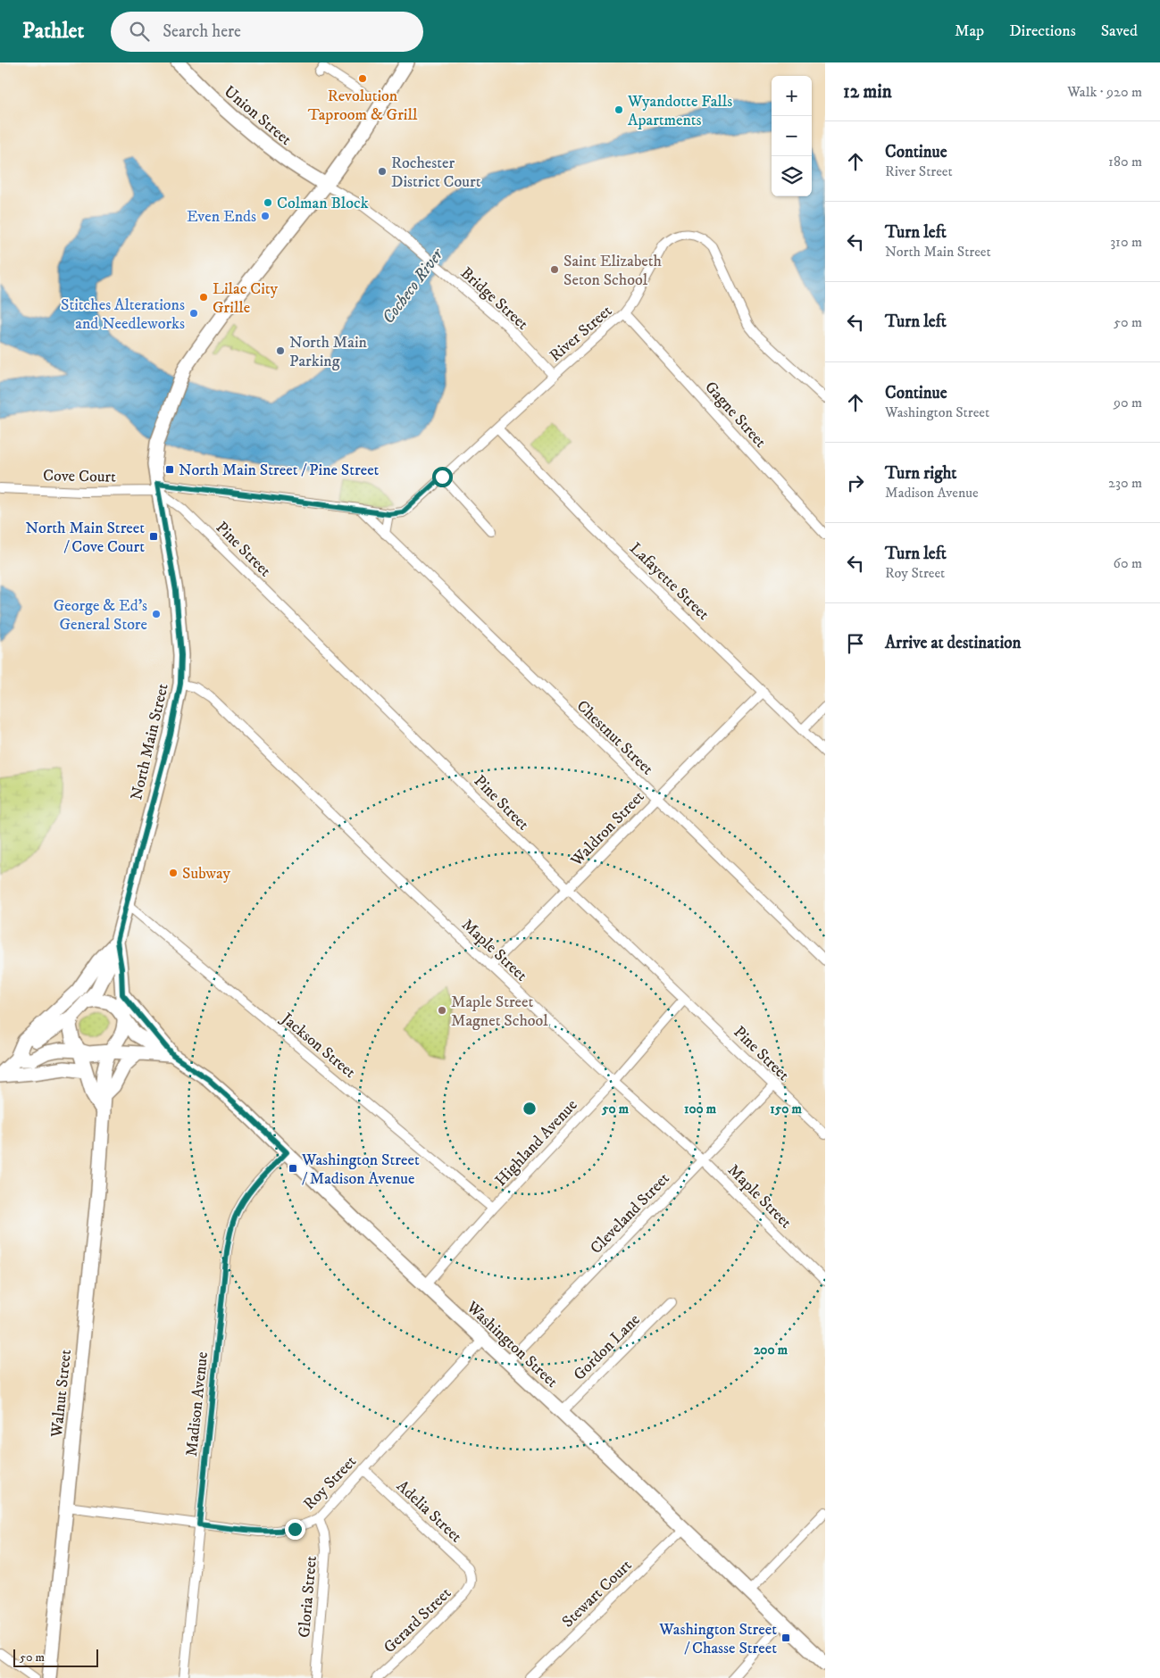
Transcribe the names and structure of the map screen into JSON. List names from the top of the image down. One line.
{"streets":{"main road":["Union Street","North Main Street","Washington Street","Walnut Street"],"street":["Bridge Street","River Street","Gagne Street","Cove Court","Pine Street","Lafayette Street","Chestnut Street","Waldron Street","Maple Street","Jackson Street","Highland Avenue","Cleveland Street","Gordon Lane","Madison Avenue","Roy Street","Adelia Street","Stewart Court","Gloria Street","Gerard Street"]},"crossings":[["Union Street","Bridge Street"],["Union Street","North Main Street"],["Bridge Street","River Street"],["Bridge Street","North Main Street"],["River Street","Gagne Street"],["River Street","Lafayette Street"],["Cove Court","Pine Street"],["Cove Court","North Main Street"],["Pine Street","North Main Street"],["Pine Street","Waldron Street"],["Pine Street","Highland Avenue"],["Pine Street","Cleveland Street"],["Lafayette Street","Waldron Street"],["Chestnut Street","Waldron Street"],["North Main Street","Maple Street"],["North Main Street","Jackson Street"],["North Main Street","Washington Street"],["North Main Street","Walnut Street"],["Waldron Street","Maple Street"],["Maple Street","Highland Avenue"],["Maple Street","Cleveland Street"],["Jackson Street","Highland Avenue"],["Highland Avenue","Washington Street"],["Cleveland Street","Washington Street"],["Washington Street","Gordon Lane"],["Washington Street","Walnut Street"],["Washington Street","Madison Avenue"],["Washington Street","Roy Street"],["Washington Street","Stewart Court"],["Walnut Street","Roy Street"],["Madison Avenue","Roy Street"],["Roy Street","Adelia Street"],["Roy Street","Gloria Street"],["Adelia Street","Gerard Street"]],"water":["Cocheco River"],"places":{"other":["Revolution Taproom & Grill","Wyandotte Falls Apartments","Rochester District Court","Colman Block","Even Ends","Saint Elizabeth Seton School","Lilac City Grille","Stitches Alterations and Needleworks","North Main Parking","George & Ed's General Store","Subway","Maple Street Magnet School"],"transit":["North Main Street / Pine Street","North Main Street / Cove Court","Washington Street / Madison Avenue","Washington Street / Chasse Street"]},"scale_bar":"50 m","page":{"header":"Pathlet","search":"Search here","nav":["Map","Directions","Saved"],"heading":["12 min","Walk · 920 m"],"map_buttons":["+","−"],"list":[["Continue","River Street","180 m"],["Turn left","North Main Street","310 m"],["Turn left","50 m"],["Continue","Washington Street","90 m"],["Turn right","Madison Avenue","230 m"],["Turn left","Roy Street","60 m"],"Arrive at destination"],"scale":"50 m"},"rings":["50 m","100 m","150 m","200 m"]}
